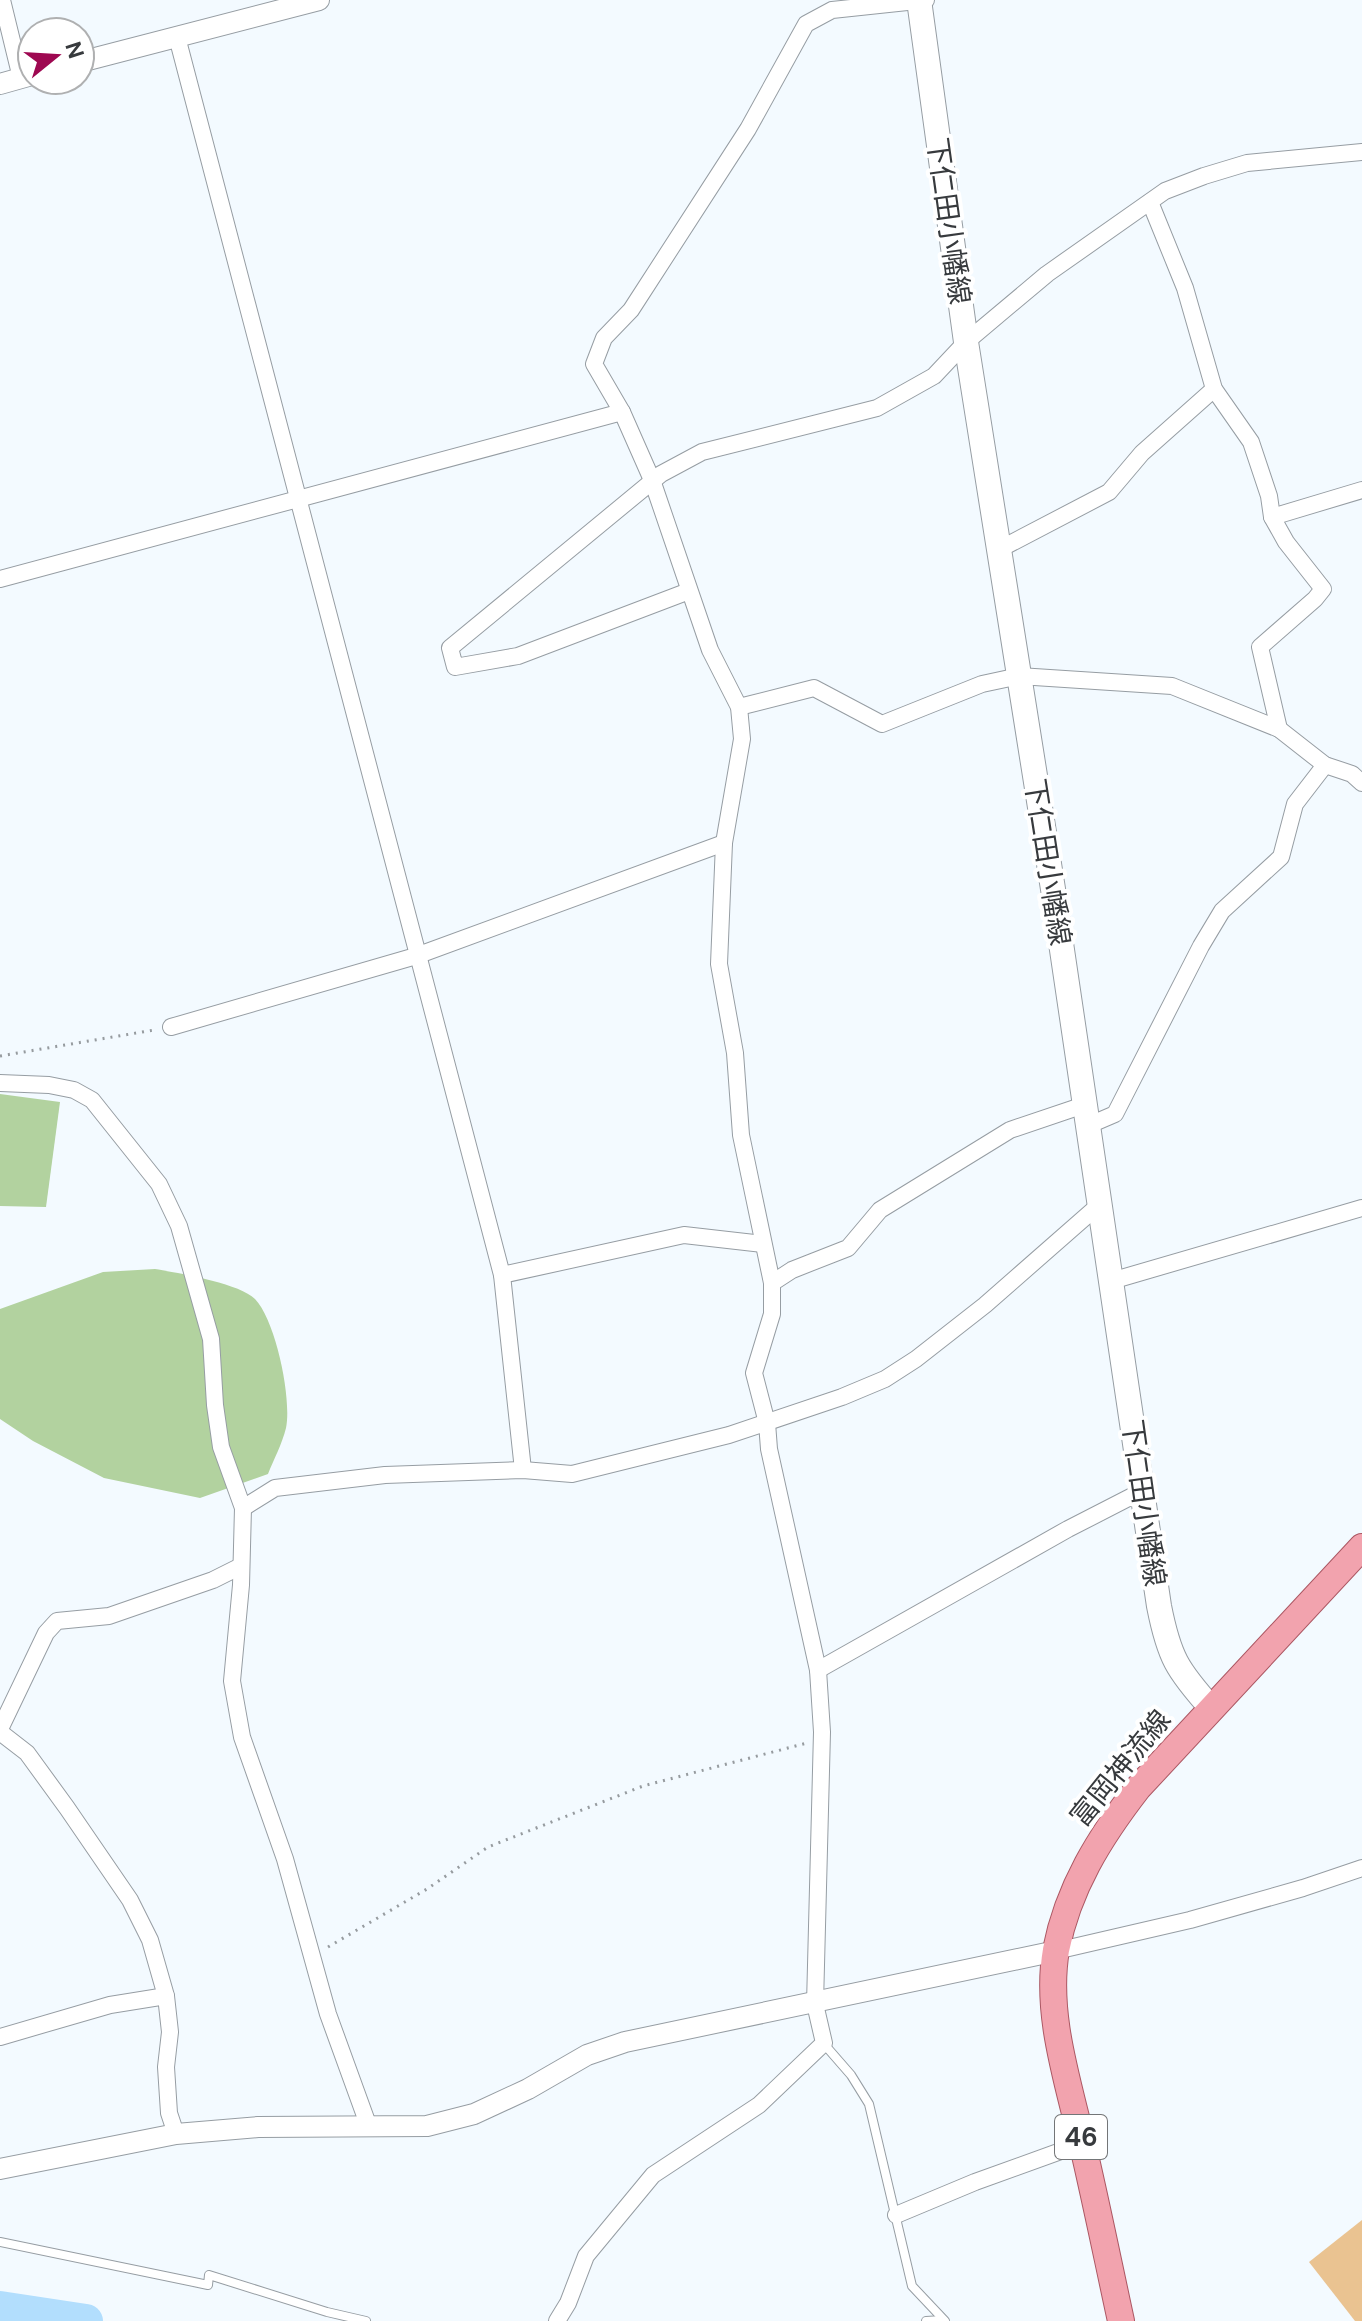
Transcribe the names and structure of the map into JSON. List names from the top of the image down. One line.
{"streets":{"main road":["下仁田小幡線","富岡神流線","46"]},"crossings":[["下仁田小幡線","富岡神流線"]],"north":"right"}
